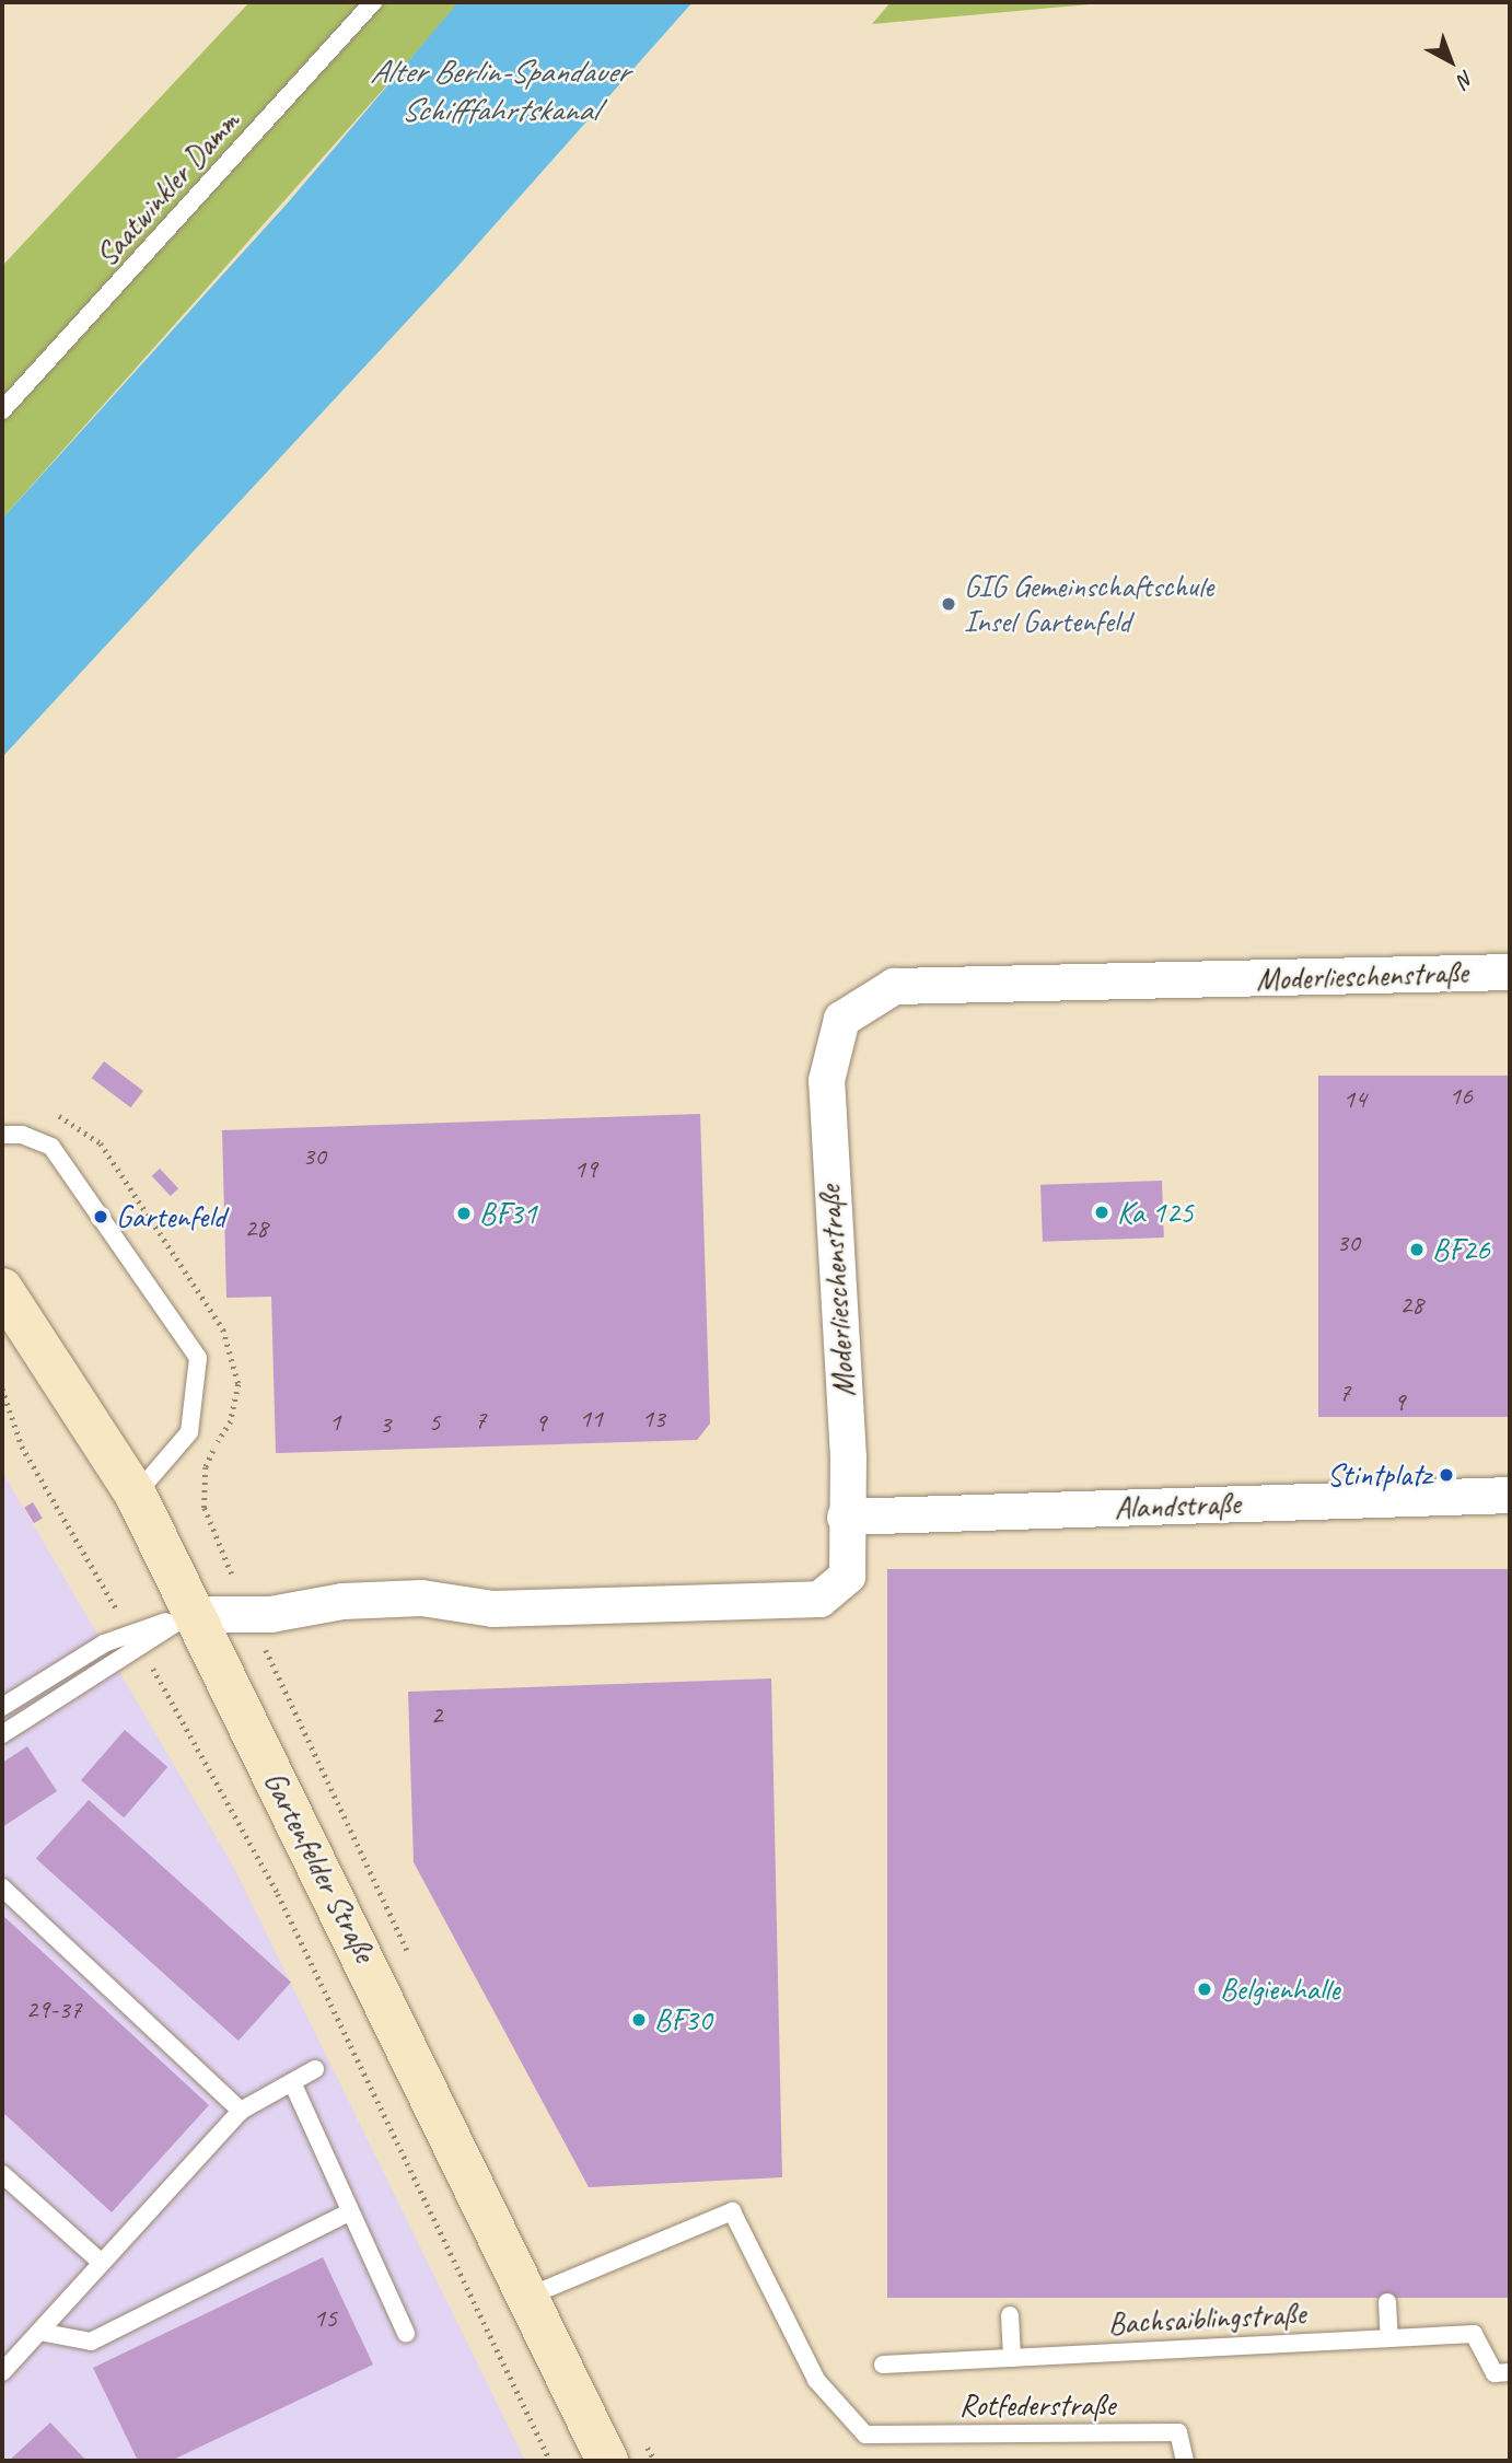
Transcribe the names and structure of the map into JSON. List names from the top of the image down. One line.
{"streets":{"main road":["Gartenfelder Straße"],"street":["Moderlieschenstraße","Alandstraße"],"lane":["Saatwinkler Damm","Bachsaiblingstraße","Rotfederstraße"]},"crossings":[["Moderlieschenstraße","Alandstraße"],["Moderlieschenstraße","Gartenfelder Straße"],["Gartenfelder Straße","Rotfederstraße"]],"water":["Alter Berlin-Spandauer Schifffahrtskanal"],"places":["GIG Gemeinschaftschule Insel Gartenfeld","Ka 125","BF31","Gartenfeld","BF26","Stintplatz","Belgienhalle","BF30"],"house_numbers":["16","14","30","19","28","30","28","7","9","11","13","7","1","5","9","3","2","29-37","15"],"north":"bottom right"}
